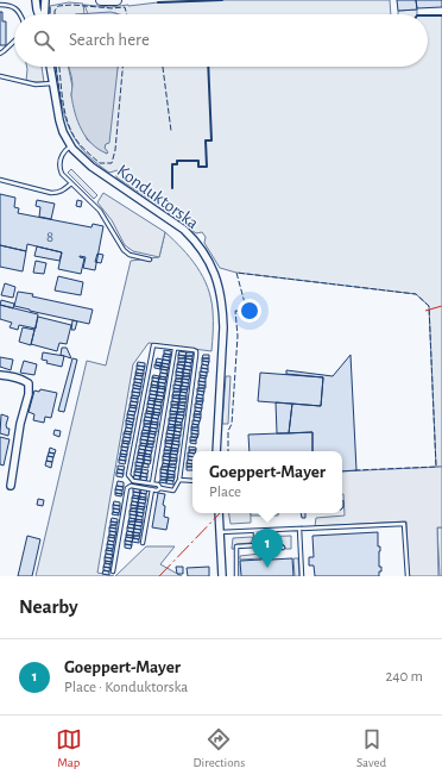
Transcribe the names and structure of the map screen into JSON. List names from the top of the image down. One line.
{"streets":{"street":["Konduktorska"]},"house_numbers":["8"],"page":{"search":"Search here","popup":["Goeppert-Mayer","Place"],"pins":"1","heading":"Nearby","list":[{"mark":"1","name":"Goeppert-Mayer","note":"Place · Konduktorska","value":"240 m"}],"nav":["Map","Directions","Saved"]}}
